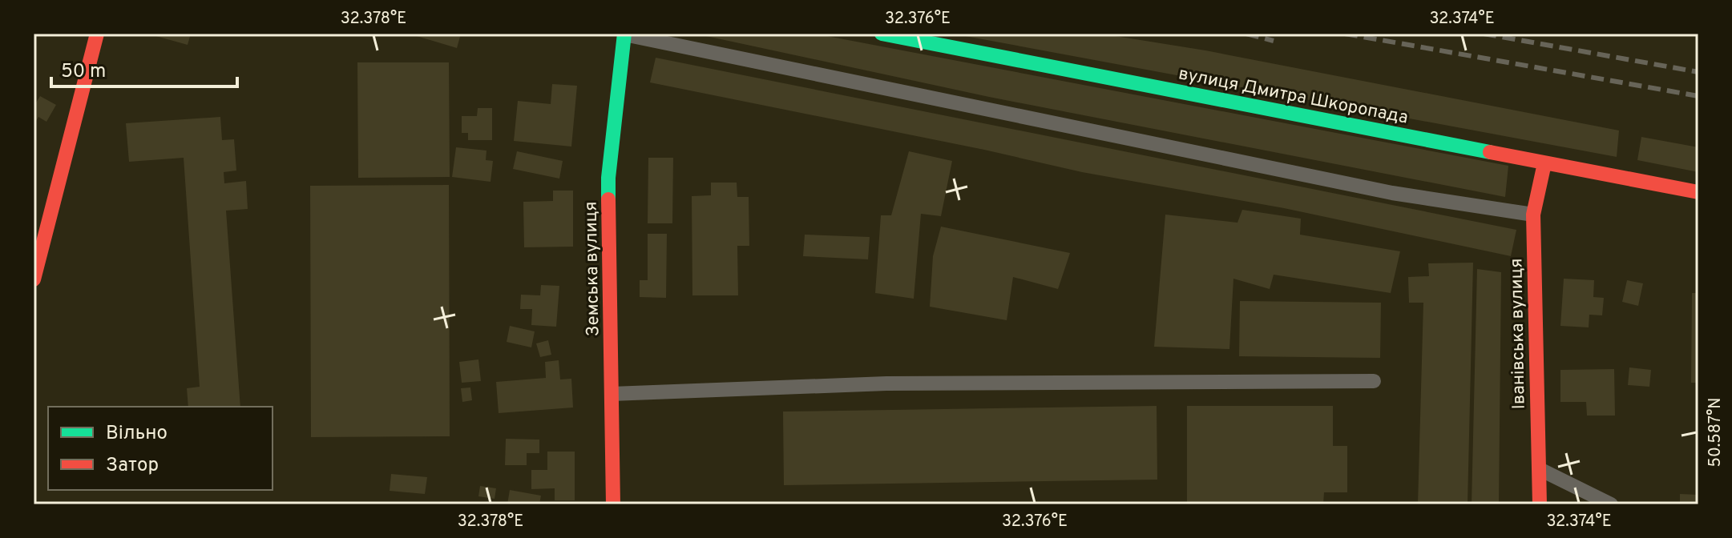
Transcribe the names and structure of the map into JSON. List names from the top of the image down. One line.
{"streets":{"street":["вулиця Дмитра Шкоропада","Земська вулиця","Іванівська вулиця"]},"crossings":[["вулиця Дмитра Шкоропада","Іванівська вулиця"]],"legend":["Вільно","Затор"],"scale_bar":"50 m","coordinates":["32.378°E","32.376°E","32.374°E","50.587°N"]}
